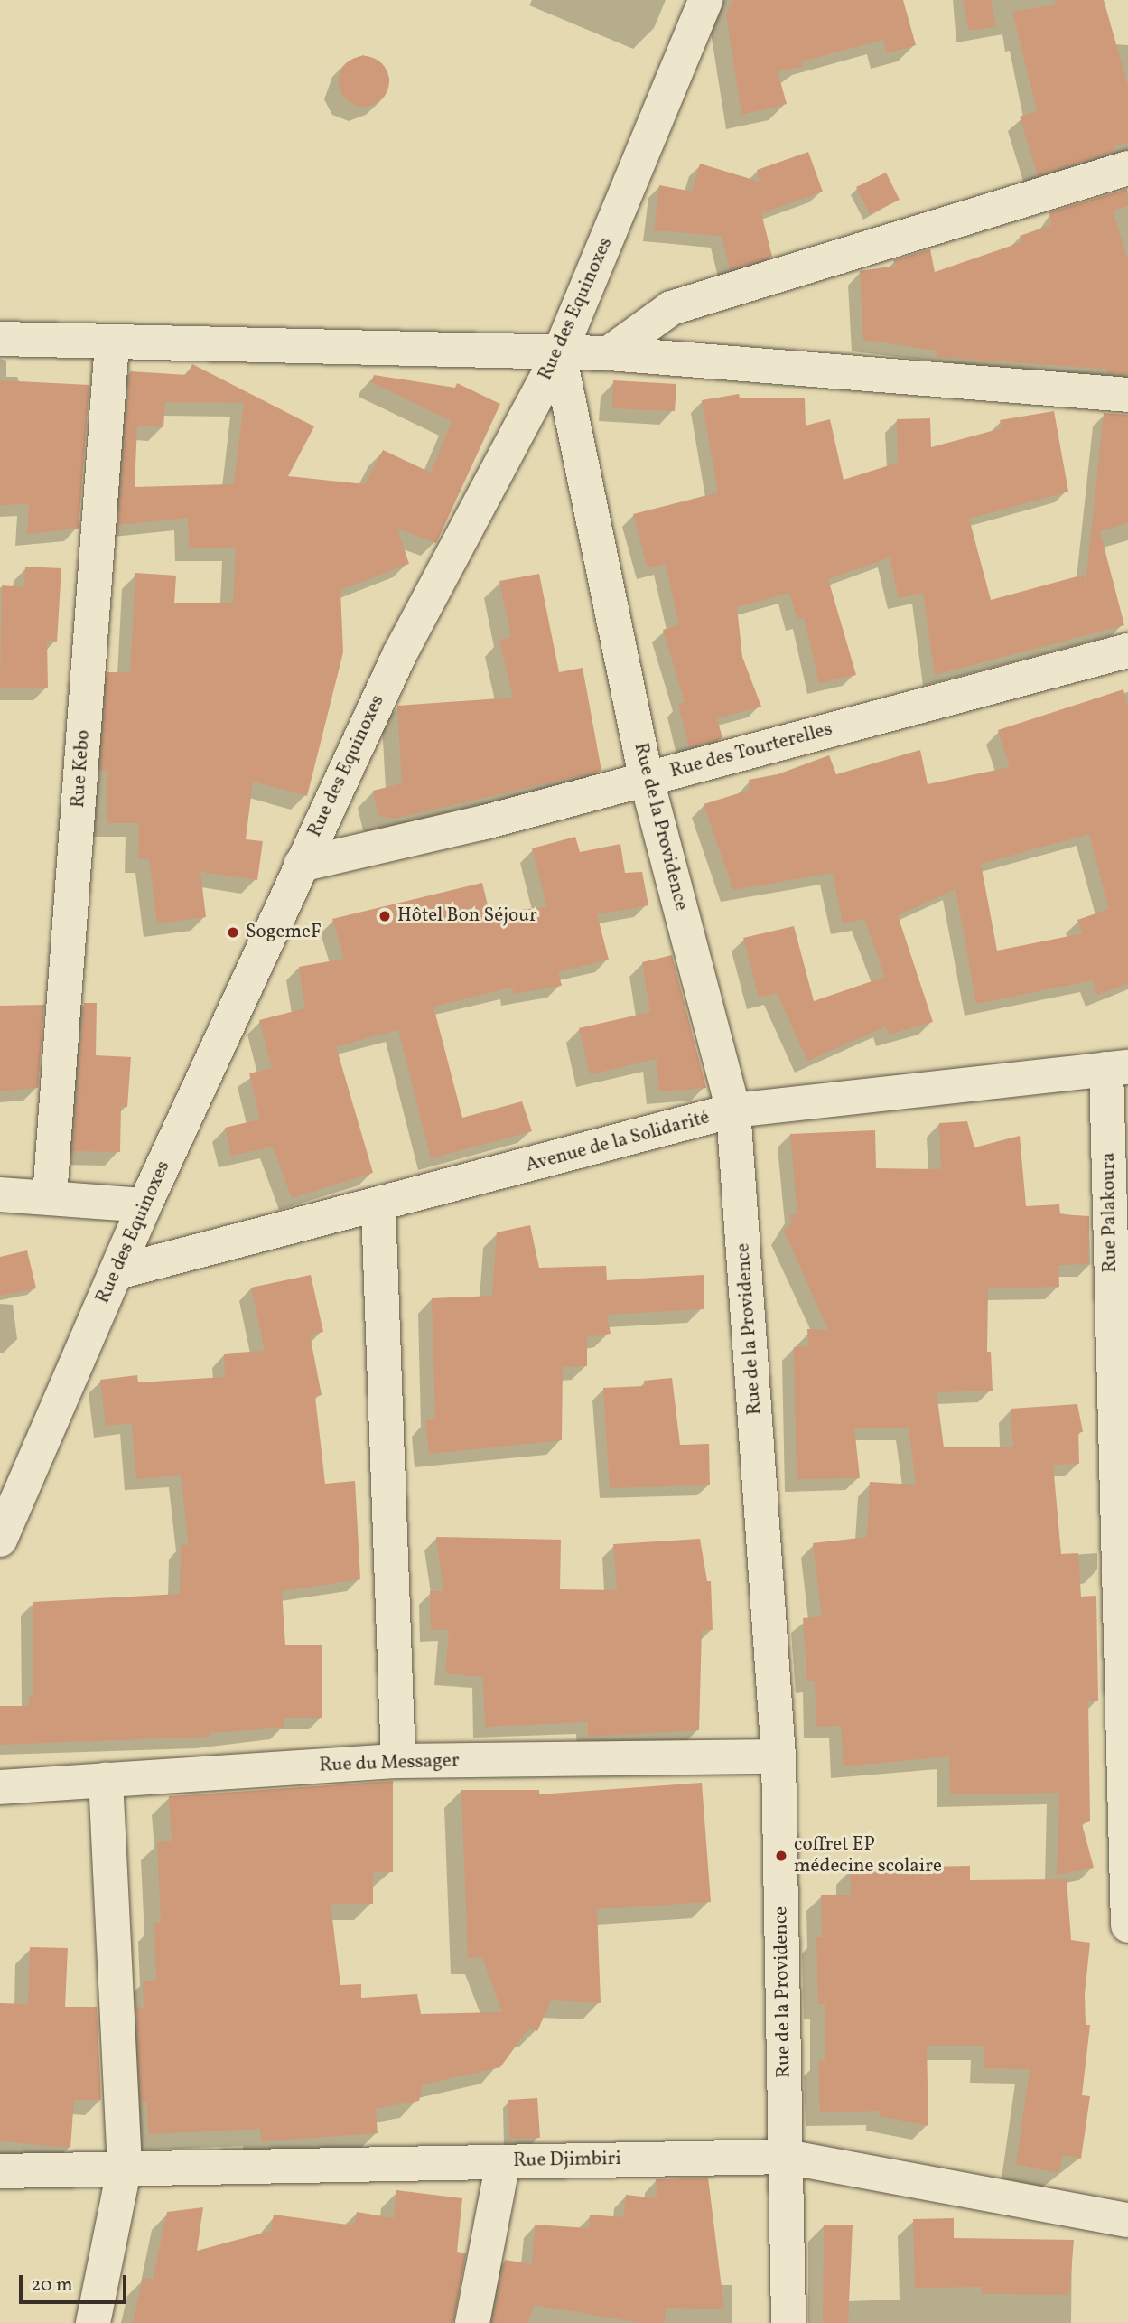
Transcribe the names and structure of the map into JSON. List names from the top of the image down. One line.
{"streets":{"street":["Rue des Equinoxes","Rue des Tourterelles","Rue Kebo","Rue de la Providence","Avenue de la Solidarité","Rue Palakoura","Rue du Messager","Rue Djimbiri"]},"crossings":[["Rue des Equinoxes","Rue des Tourterelles"],["Rue des Equinoxes","Rue de la Providence"],["Rue des Equinoxes","Avenue de la Solidarité"],["Rue des Tourterelles","Rue de la Providence"],["Rue de la Providence","Avenue de la Solidarité"],["Rue de la Providence","Rue du Messager"],["Rue de la Providence","Rue Djimbiri"],["Avenue de la Solidarité","Rue Palakoura"]],"places":["Hôtel Bon Séjour","SogemeF","coffret EP médecine scolaire"],"scale_bar":"20 m"}
